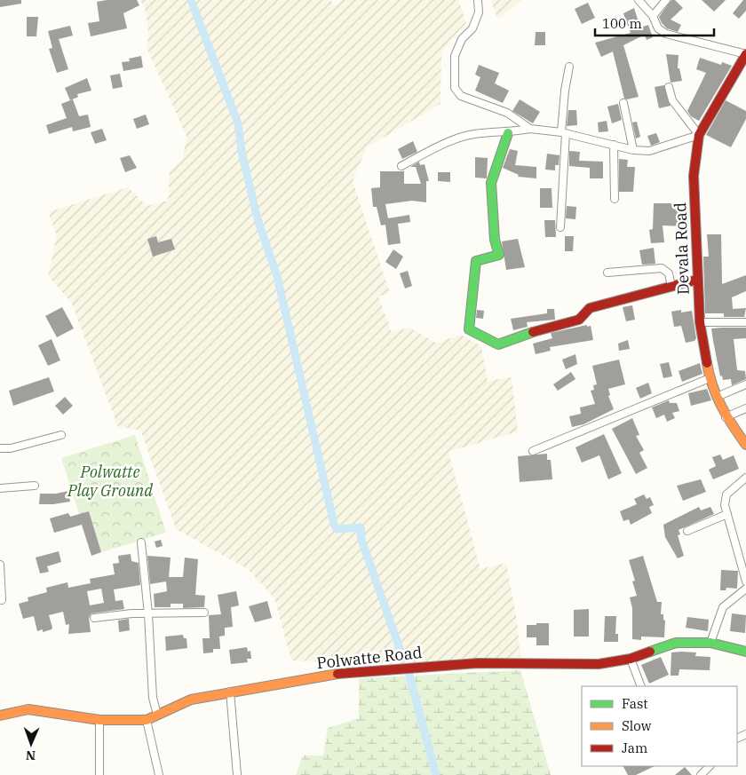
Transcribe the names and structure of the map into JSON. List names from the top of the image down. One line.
{"streets":{"street":["Devala Road","Polwatte Road"]},"parks":["Polwatte Play Ground"],"legend":["Fast","Slow","Jam"],"scale_bar":"100 m","north":"bottom"}
